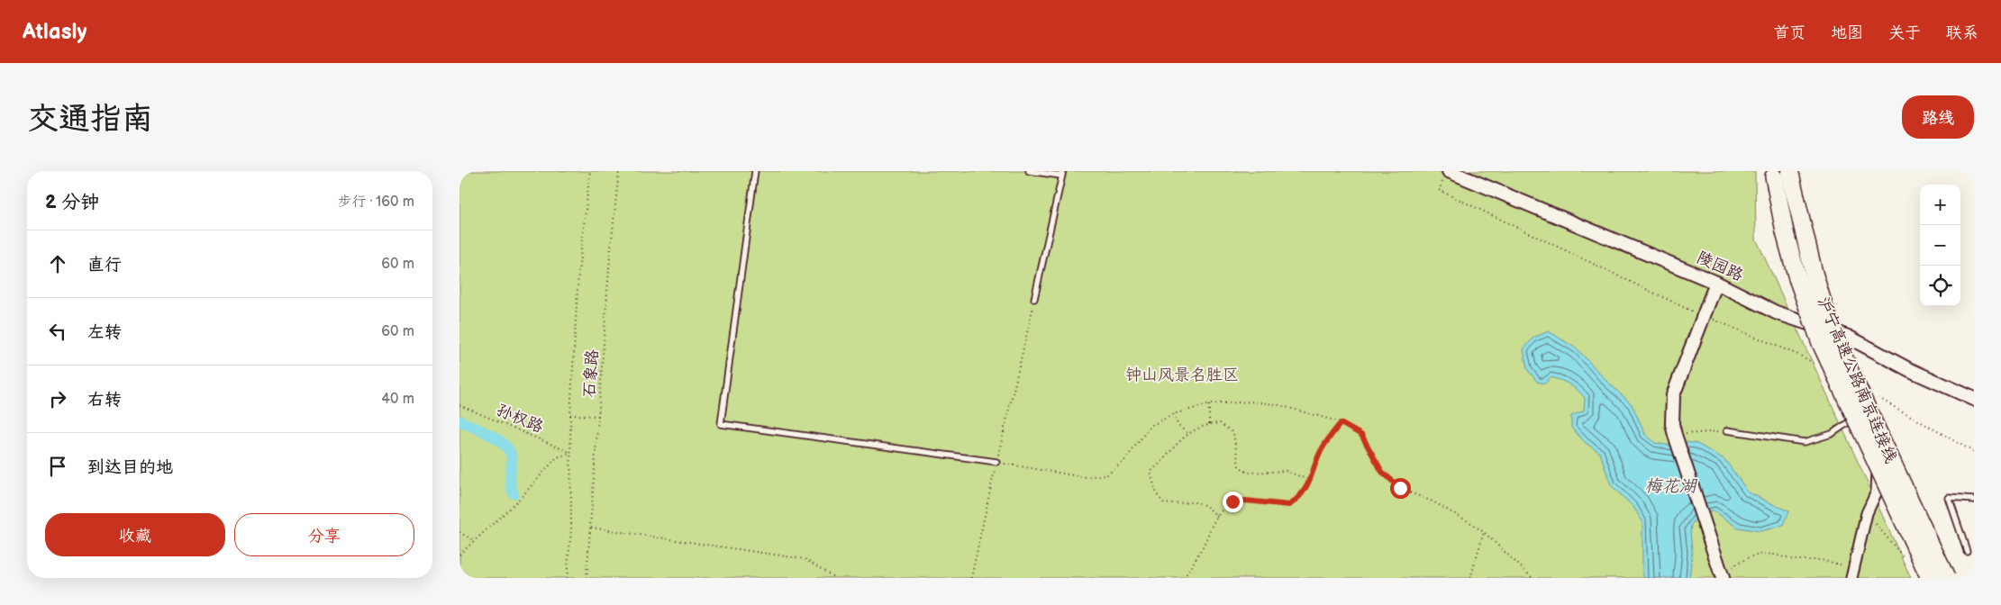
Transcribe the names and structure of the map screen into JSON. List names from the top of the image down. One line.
{"streets":{"highway":["沪宁高速公路南京连接线"],"street":["陵园路"],"path":["石象路","孙权路"]},"crossings":[["石象路","孙权路"]],"water":["梅花湖"],"parks":["钟山风景名胜区"],"page":{"header":"Atlasly","nav":["首页","地图","关于","联系"],"buttons":["路线",["收藏","分享"]],"title":"交通指南","heading":["2 分钟","步行 · 160 m"],"map_buttons":["+","−"],"list":[["直行","60 m"],["左转","60 m"],["右转","40 m"],"到达目的地"]}}
